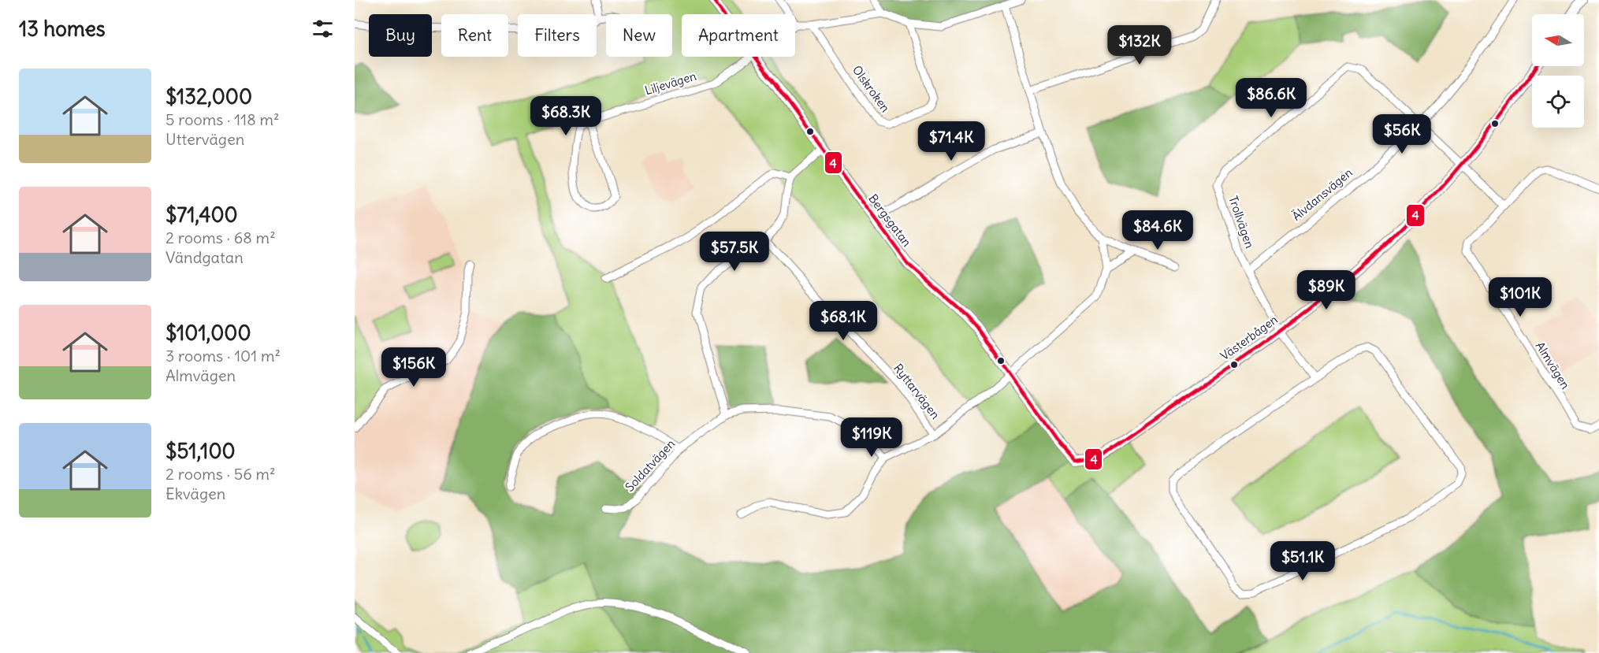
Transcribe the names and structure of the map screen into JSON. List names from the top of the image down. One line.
{"streets":{"street":["Liljevägen","Olskroken","Älvdansvägen","Bergsgatan","Trollvägen","Västerbågen","Almvägen","Ryttarvägen","Soldatvägen"]},"crossings":[["Liljevägen","Bergsgatan"],["Älvdansvägen","Trollvägen"],["Bergsgatan","Västerbågen"],["Trollvägen","Västerbågen"]],"lines":["transit line 4"],"north":"left","page":{"heading":"13 homes","chip":["Buy","Rent","Filters","New","Apartment"],"price":["$132K","$86.6K","$68.3K","$56K","$71.4K","$84.6K","$57.5K","$89K","$101K","$68.1K","$156K","$119K","$51.1K"],"list":[{"name":"$132,000","note":"5 rooms · 118 m² · Uttervägen"},{"name":"$71,400","note":"2 rooms · 68 m² · Vändgatan"},{"name":"$101,000","note":"3 rooms · 101 m² · Almvägen"},{"name":"$51,100","note":"2 rooms · 56 m² · Ekvägen"}]}}
